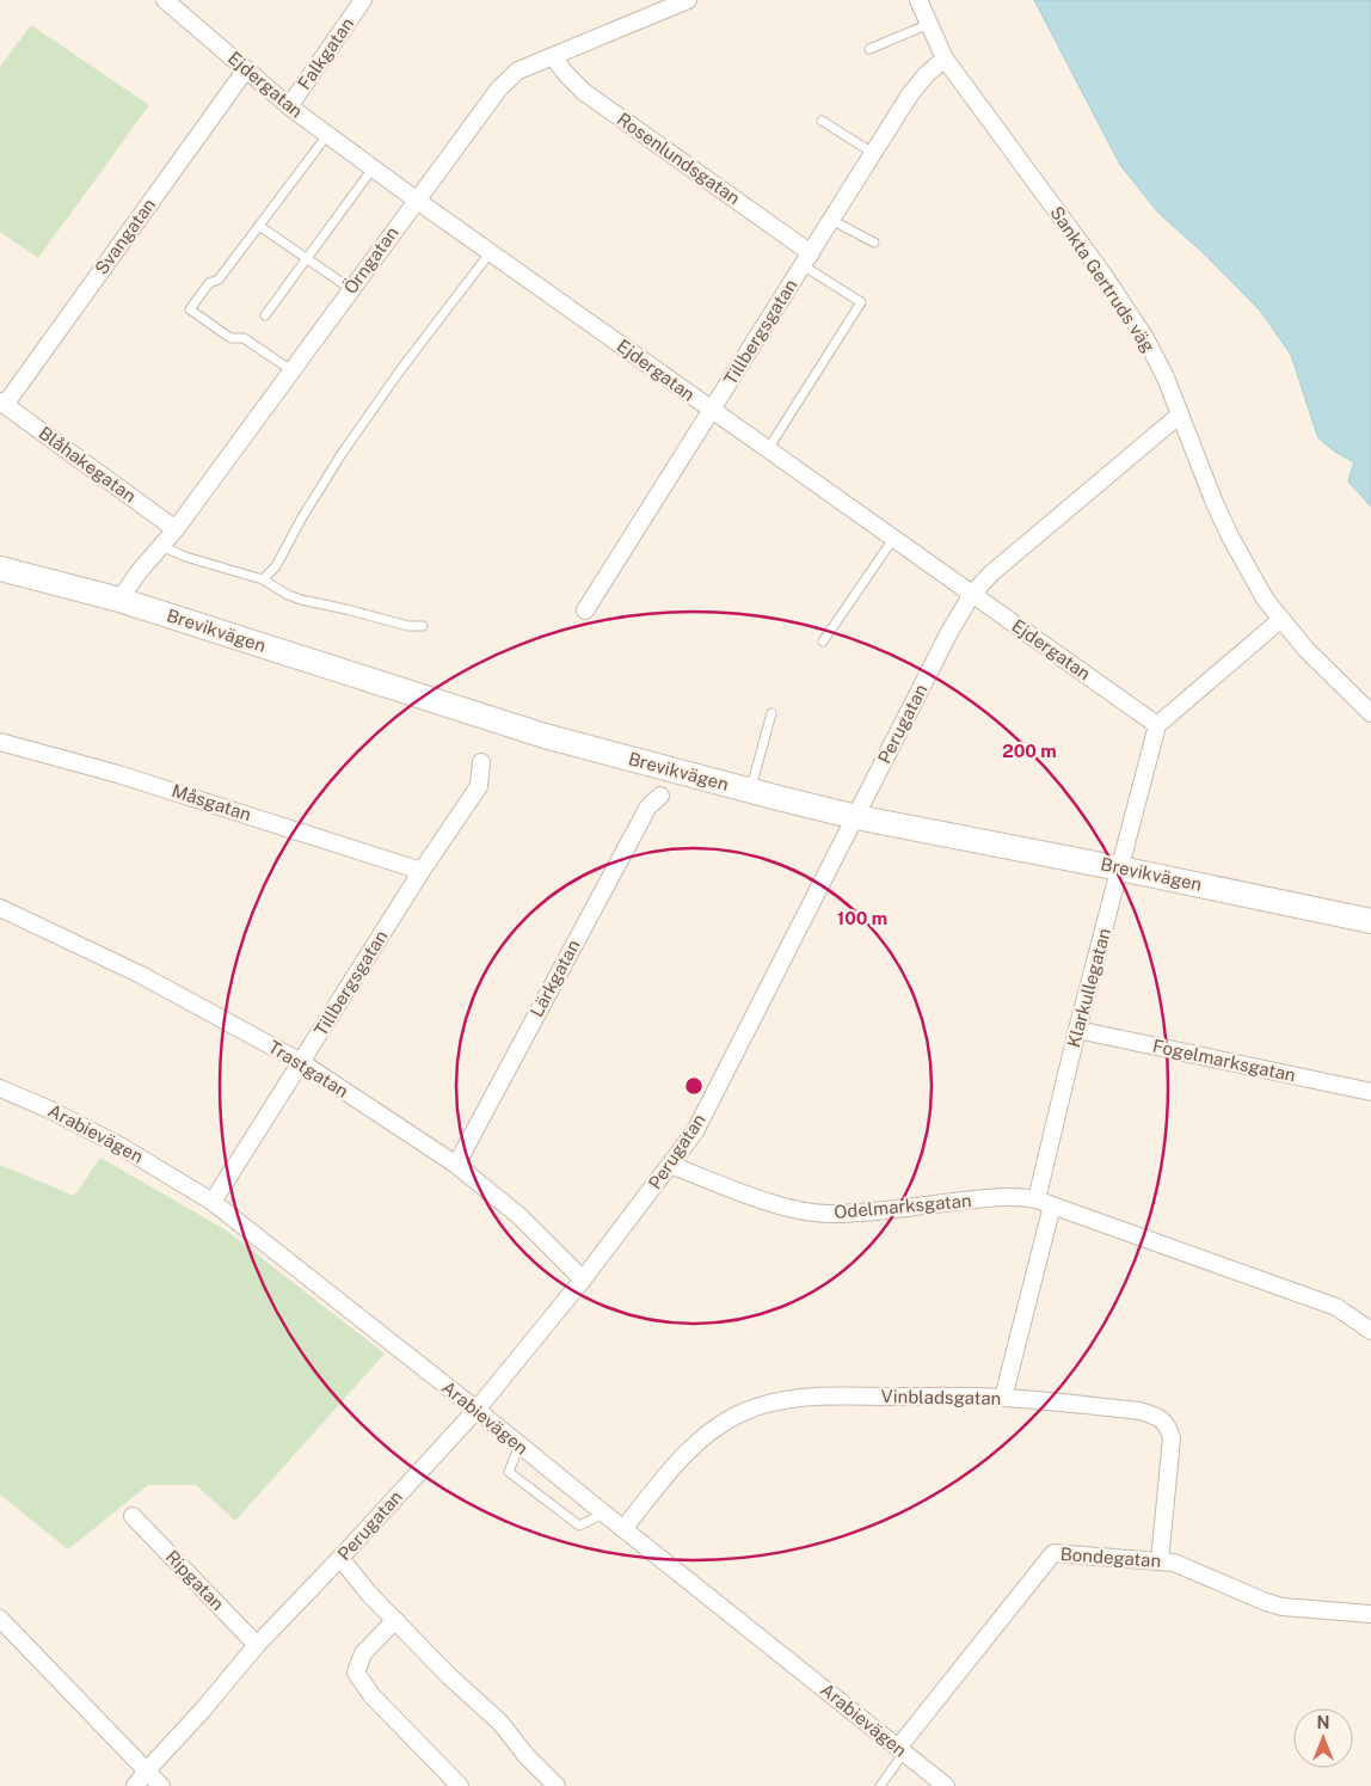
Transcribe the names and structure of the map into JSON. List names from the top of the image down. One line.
{"streets":{"street":["Falkgatan","Ejdergatan","Rosenlundsgatan","Svangatan","Örngatan","Sankta Gertruds väg","Tillbergsgatan","Blåhakegatan","Brevikvägen","Perugatan","Måsgatan","Lärkgatan","Klarkullegatan","Fogelmarksgatan","Trastgatan","Arabievägen","Odelmarksgatan","Vinbladsgatan","Bondegatan","Ripgatan"]},"crossings":[["Falkgatan","Ejdergatan"],["Ejdergatan","Svangatan"],["Ejdergatan","Örngatan"],["Ejdergatan","Tillbergsgatan"],["Ejdergatan","Perugatan"],["Ejdergatan","Klarkullegatan"],["Rosenlundsgatan","Örngatan"],["Rosenlundsgatan","Tillbergsgatan"],["Svangatan","Blåhakegatan"],["Örngatan","Blåhakegatan"],["Örngatan","Brevikvägen"],["Sankta Gertruds väg","Tillbergsgatan"],["Sankta Gertruds väg","Perugatan"],["Tillbergsgatan","Måsgatan"],["Tillbergsgatan","Trastgatan"],["Tillbergsgatan","Arabievägen"],["Brevikvägen","Perugatan"],["Brevikvägen","Klarkullegatan"],["Perugatan","Trastgatan"],["Perugatan","Arabievägen"],["Perugatan","Odelmarksgatan"],["Perugatan","Ripgatan"],["Lärkgatan","Trastgatan"],["Klarkullegatan","Fogelmarksgatan"],["Klarkullegatan","Odelmarksgatan"],["Klarkullegatan","Vinbladsgatan"],["Arabievägen","Vinbladsgatan"],["Arabievägen","Bondegatan"],["Vinbladsgatan","Bondegatan"]],"north":"top","rings":["200 m","100 m"]}
